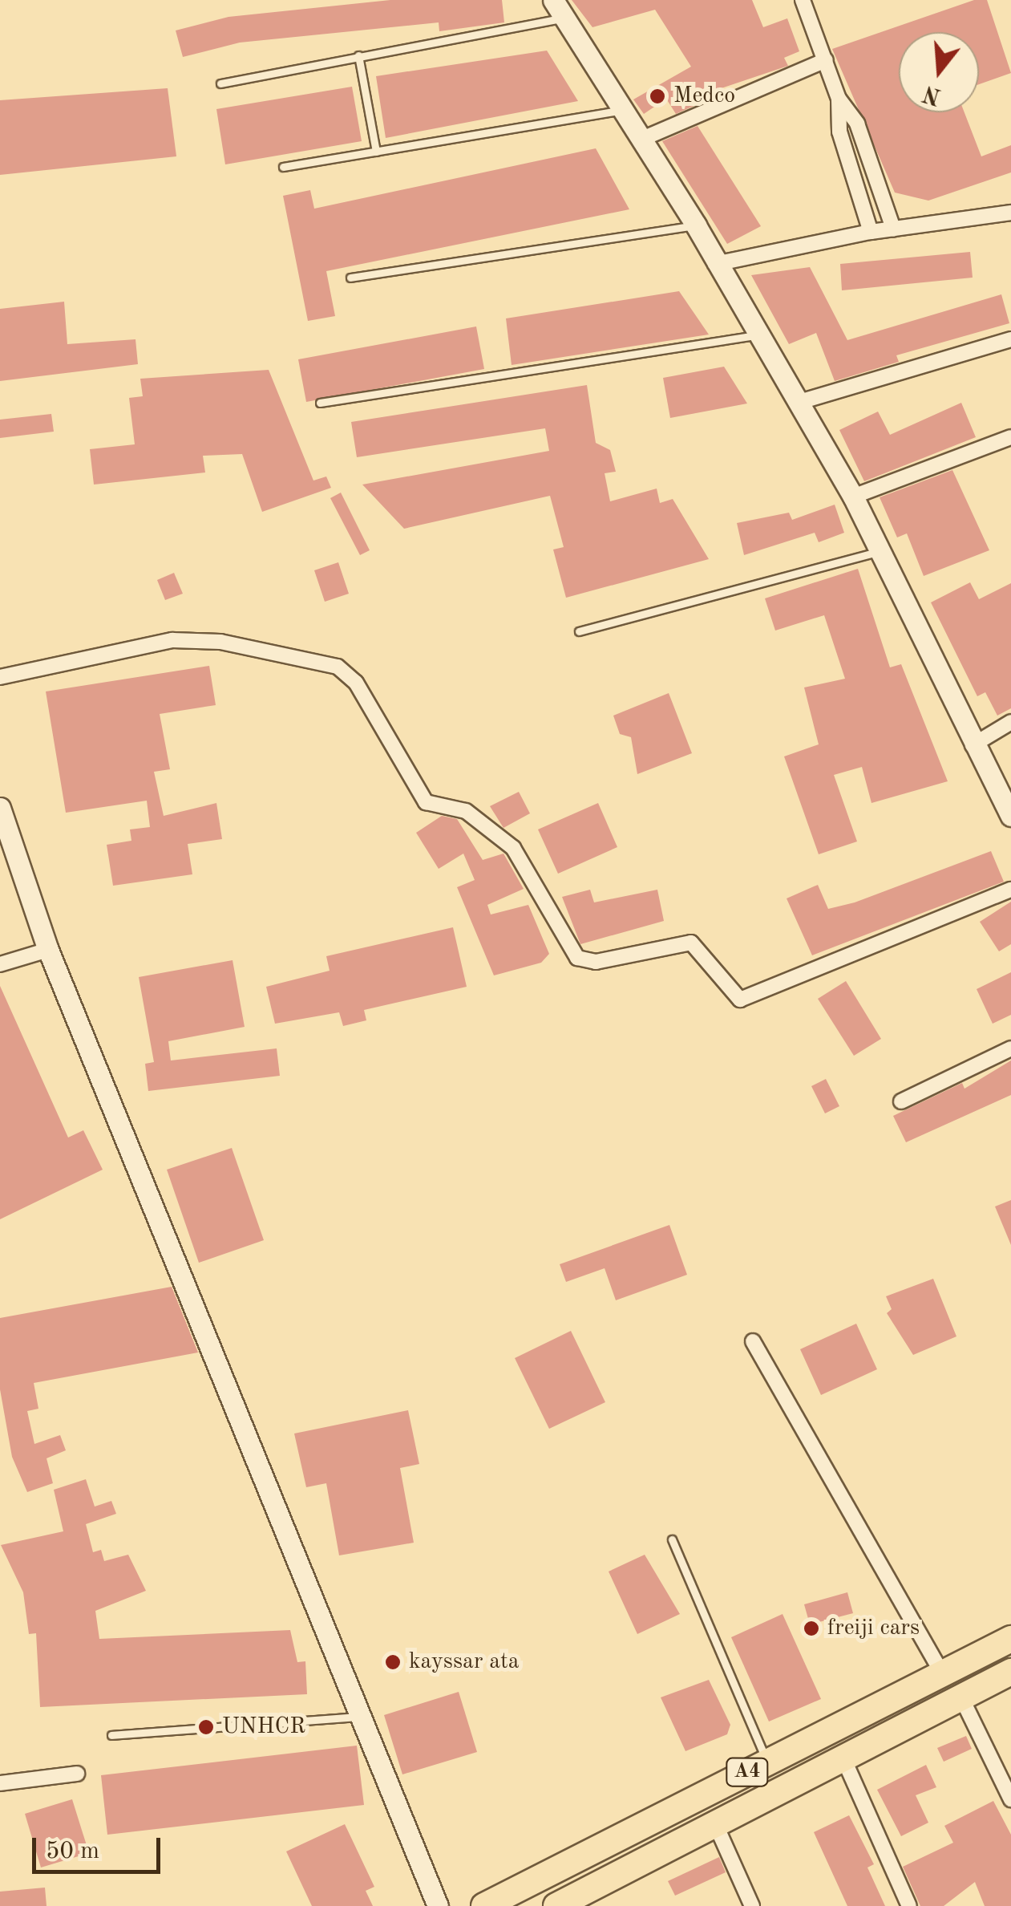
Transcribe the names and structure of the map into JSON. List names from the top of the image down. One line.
{"streets":{"highway":["A4"]},"places":["Medco","freiji cars","kayssar ata","UNHCR"],"scale_bar":"50 m","north":"bottom"}
